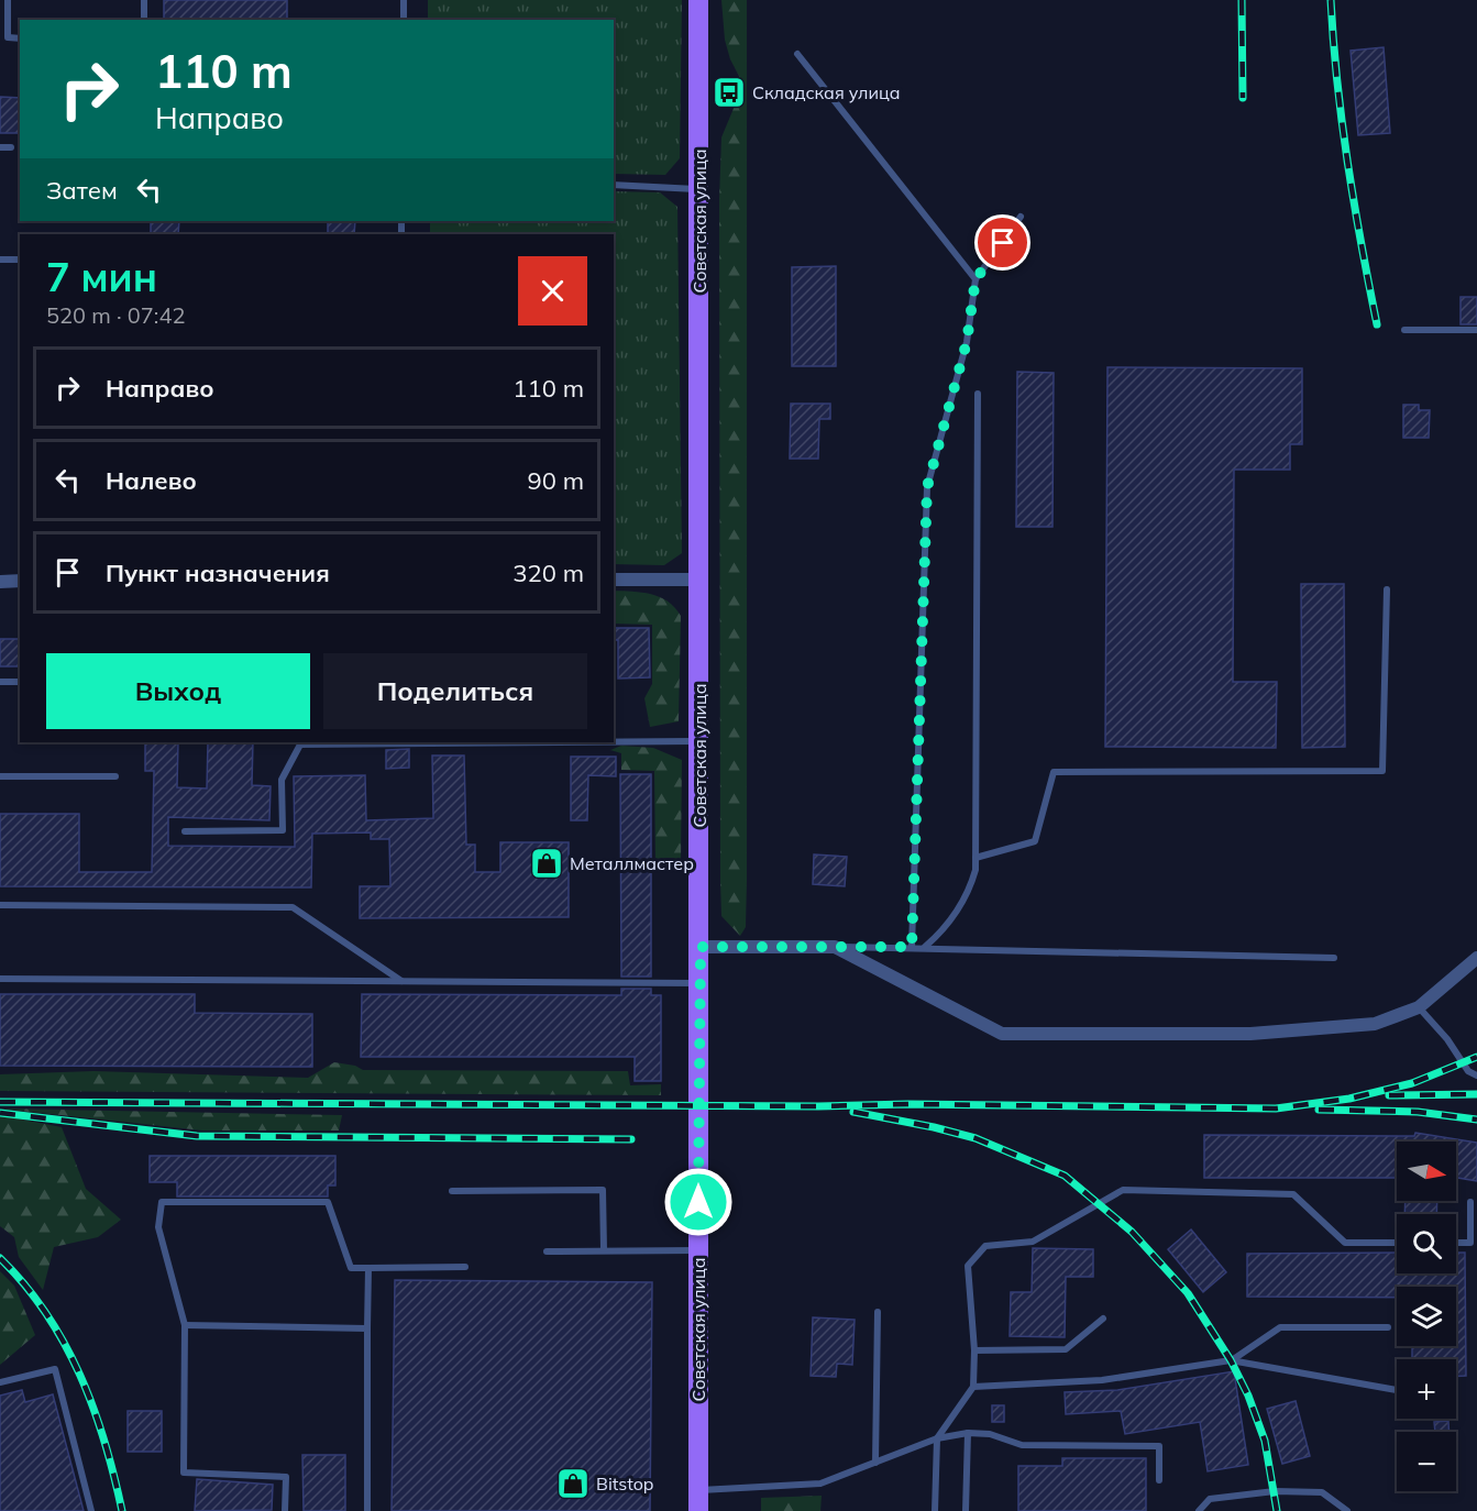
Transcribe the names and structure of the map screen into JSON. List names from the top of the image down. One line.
{"streets":{"main road":["Советская улица"]},"places":{"bus stop":["Складская улица"],"shop":["Металлмастер","Bitstop"]},"north":"right","page":{"turn":["110 m","Направо"],"then":"Затем","heading":["7 мин","520 m · 07:42"],"list":[{"name":"Направо","value":"110 m"},{"name":"Налево","value":"90 m"},{"name":"Пункт назначения","value":"320 m"}],"buttons":["Выход","Поделиться"],"map_buttons":["+","−"]}}
